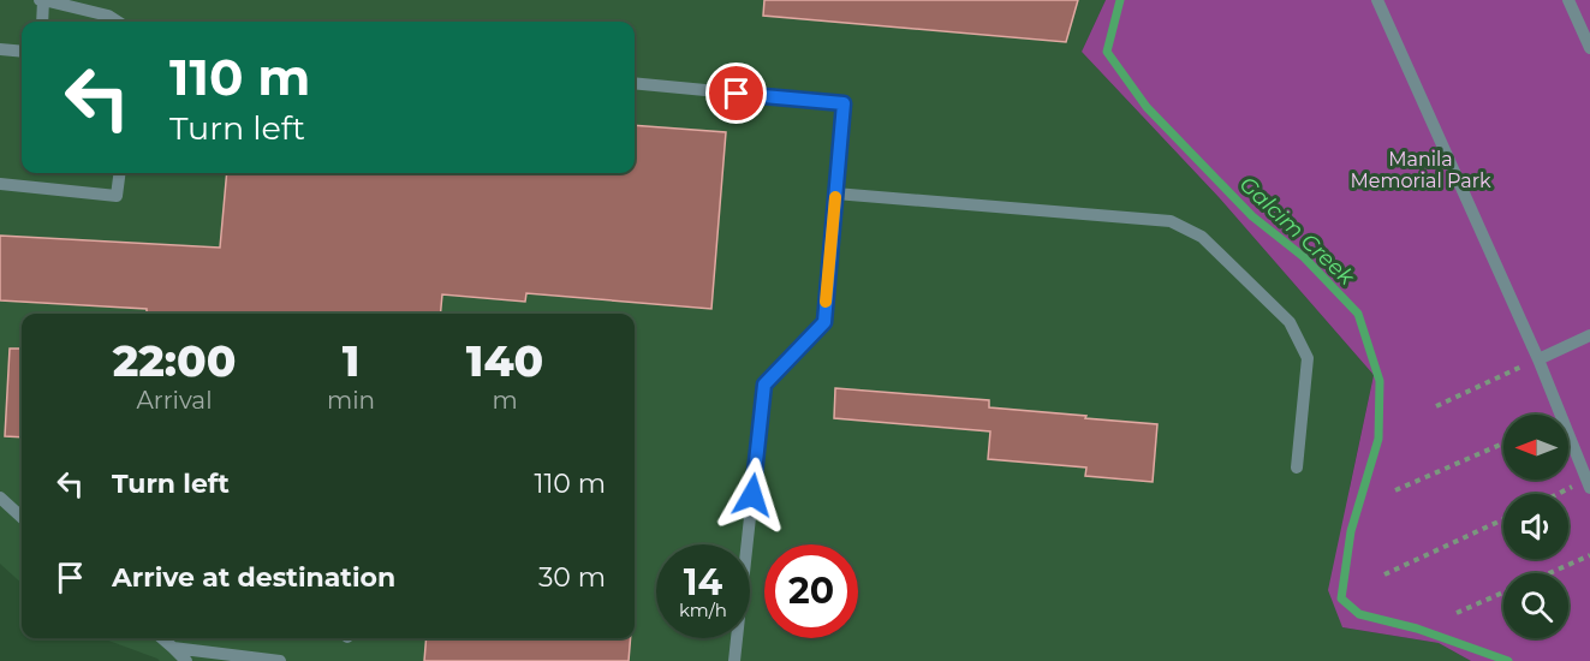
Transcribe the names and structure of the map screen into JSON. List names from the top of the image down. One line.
{"water":["Galcim Creek"],"parks":["Manila Memorial Park"],"north":"left","page":{"turn":["110 m","Turn left"],"eta":["22:00","Arrival","1","min","140","m"],"list":[{"name":"Turn left","value":"110 m"},{"name":"Arrive at destination","value":"30 m"}],"speed":"14 km/h","limit":"20"}}
